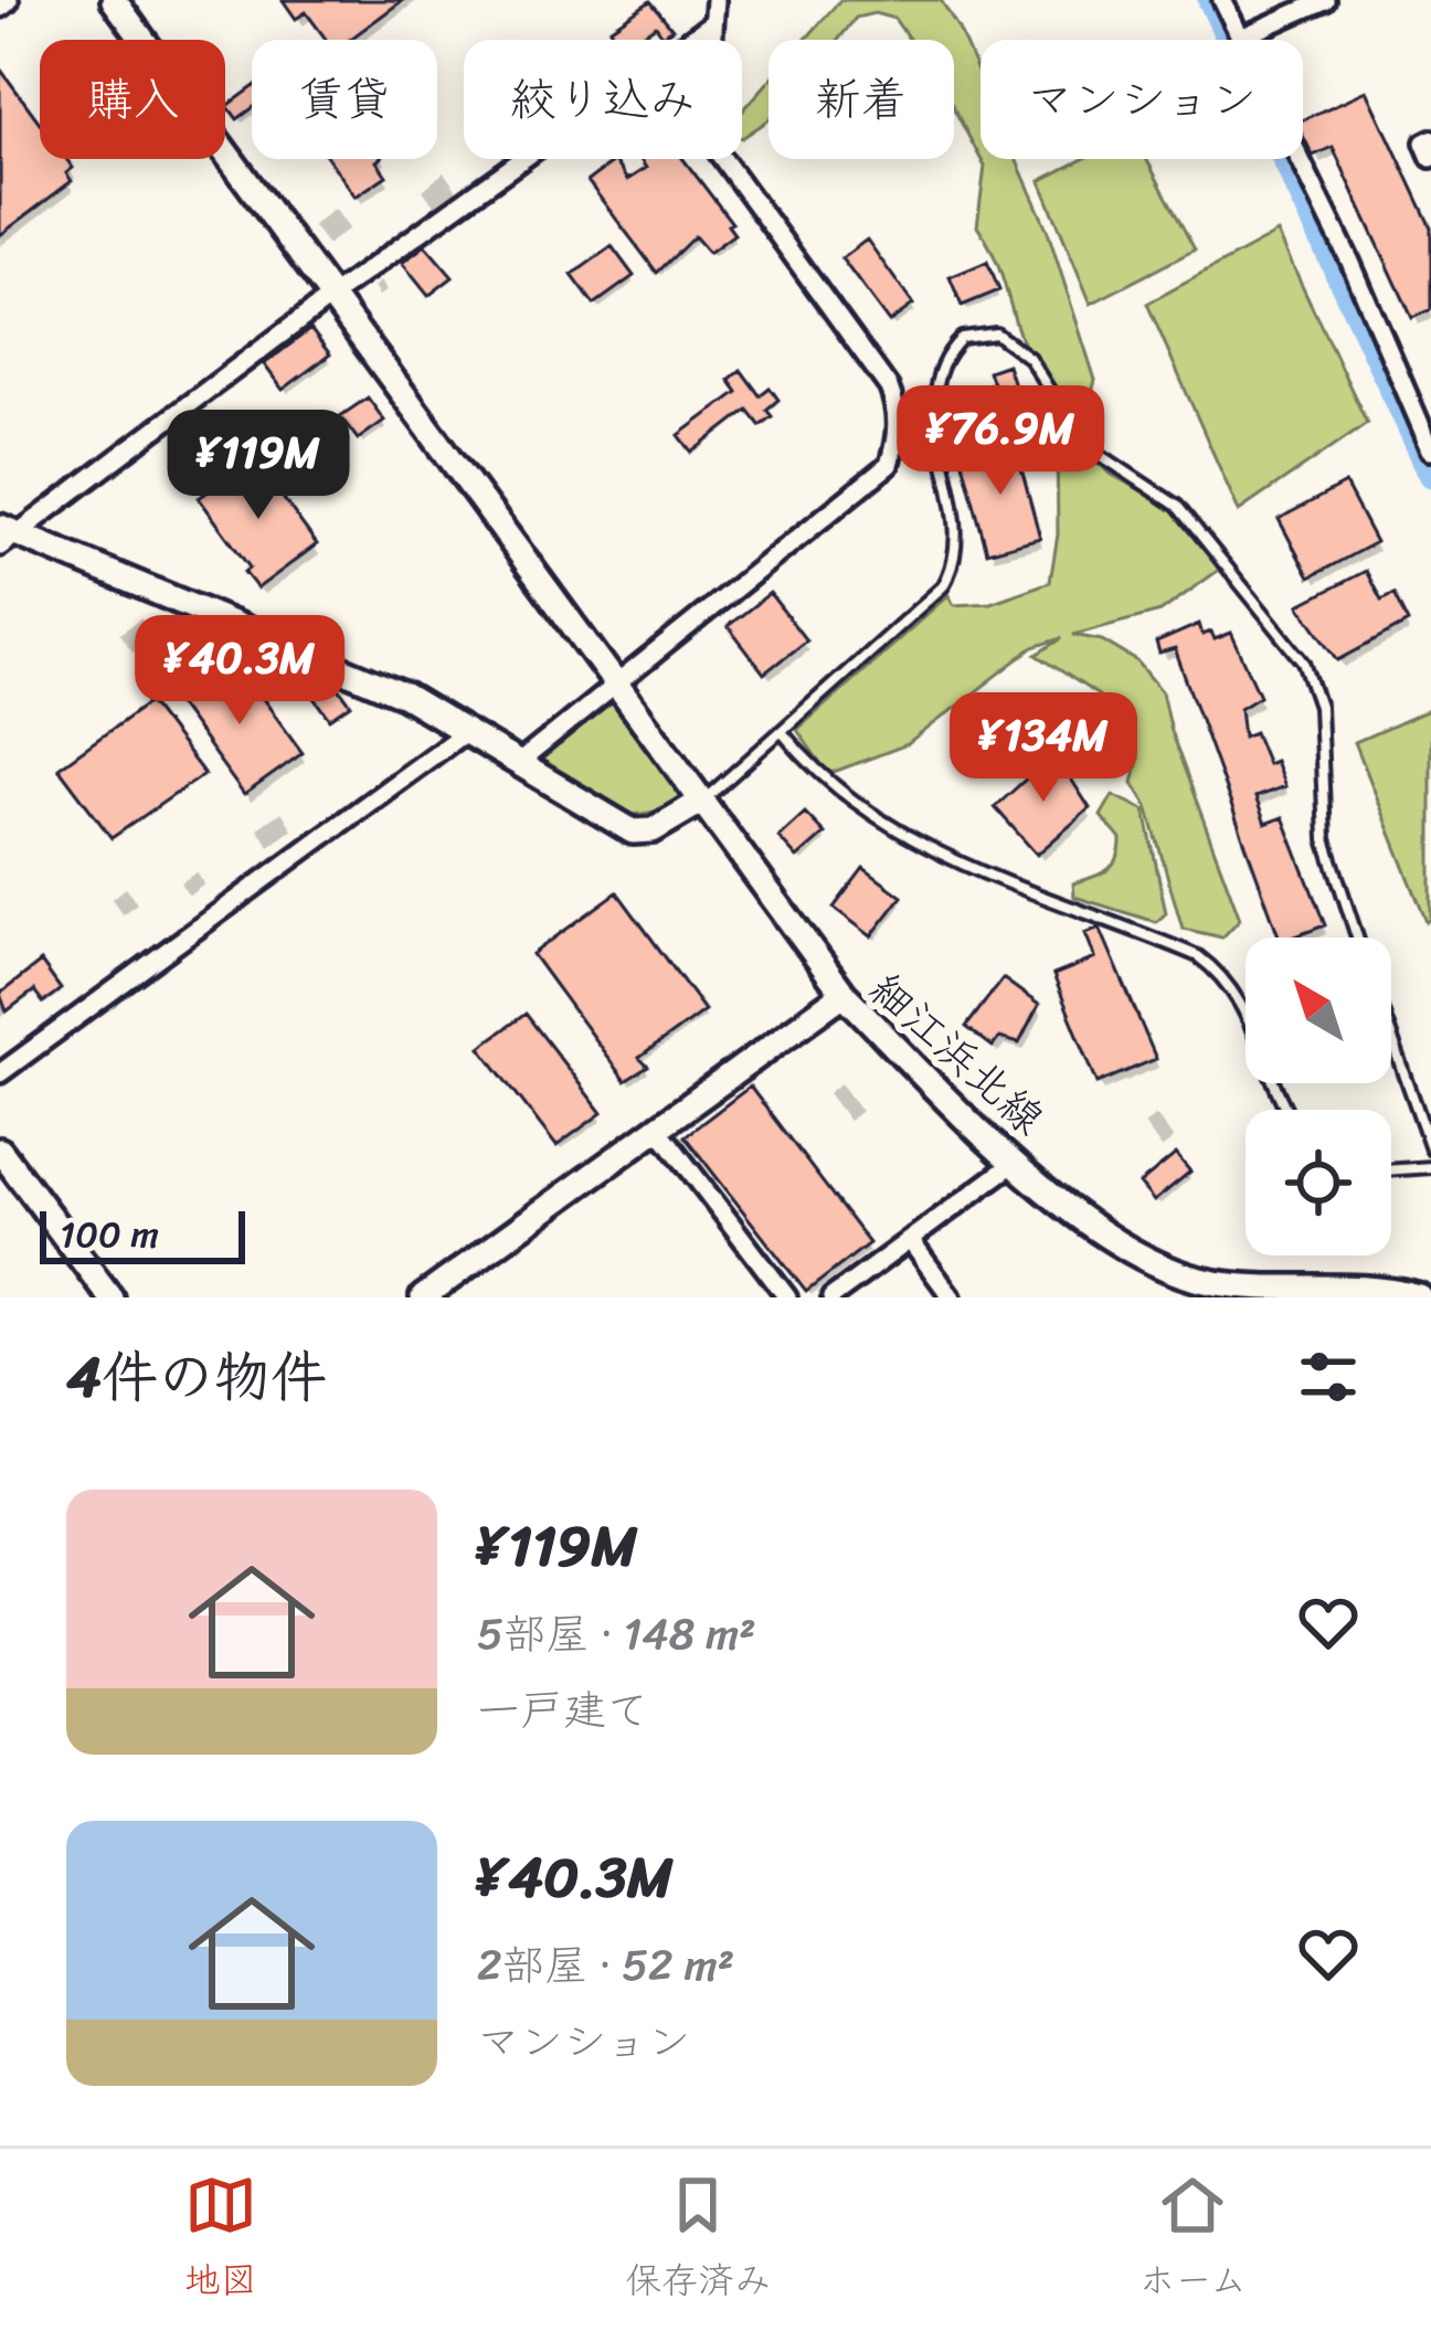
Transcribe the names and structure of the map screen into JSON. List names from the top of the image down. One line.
{"streets":{"street":["細江浜北線"]},"scale_bar":"100 m","north":"top left","page":{"chip":["購入","賃貸","絞り込み","新着","マンション"],"price":["¥76.9M","¥119M","¥40.3M","¥134M"],"scale":"100 m","heading":"4件の物件","list":[{"name":"¥119M","note":"5部屋 · 148 m² · 一戸建て"},{"name":"¥40.3M","note":"2部屋 · 52 m² · マンション"}],"tabs":["地図","保存済み","ホーム"]}}
